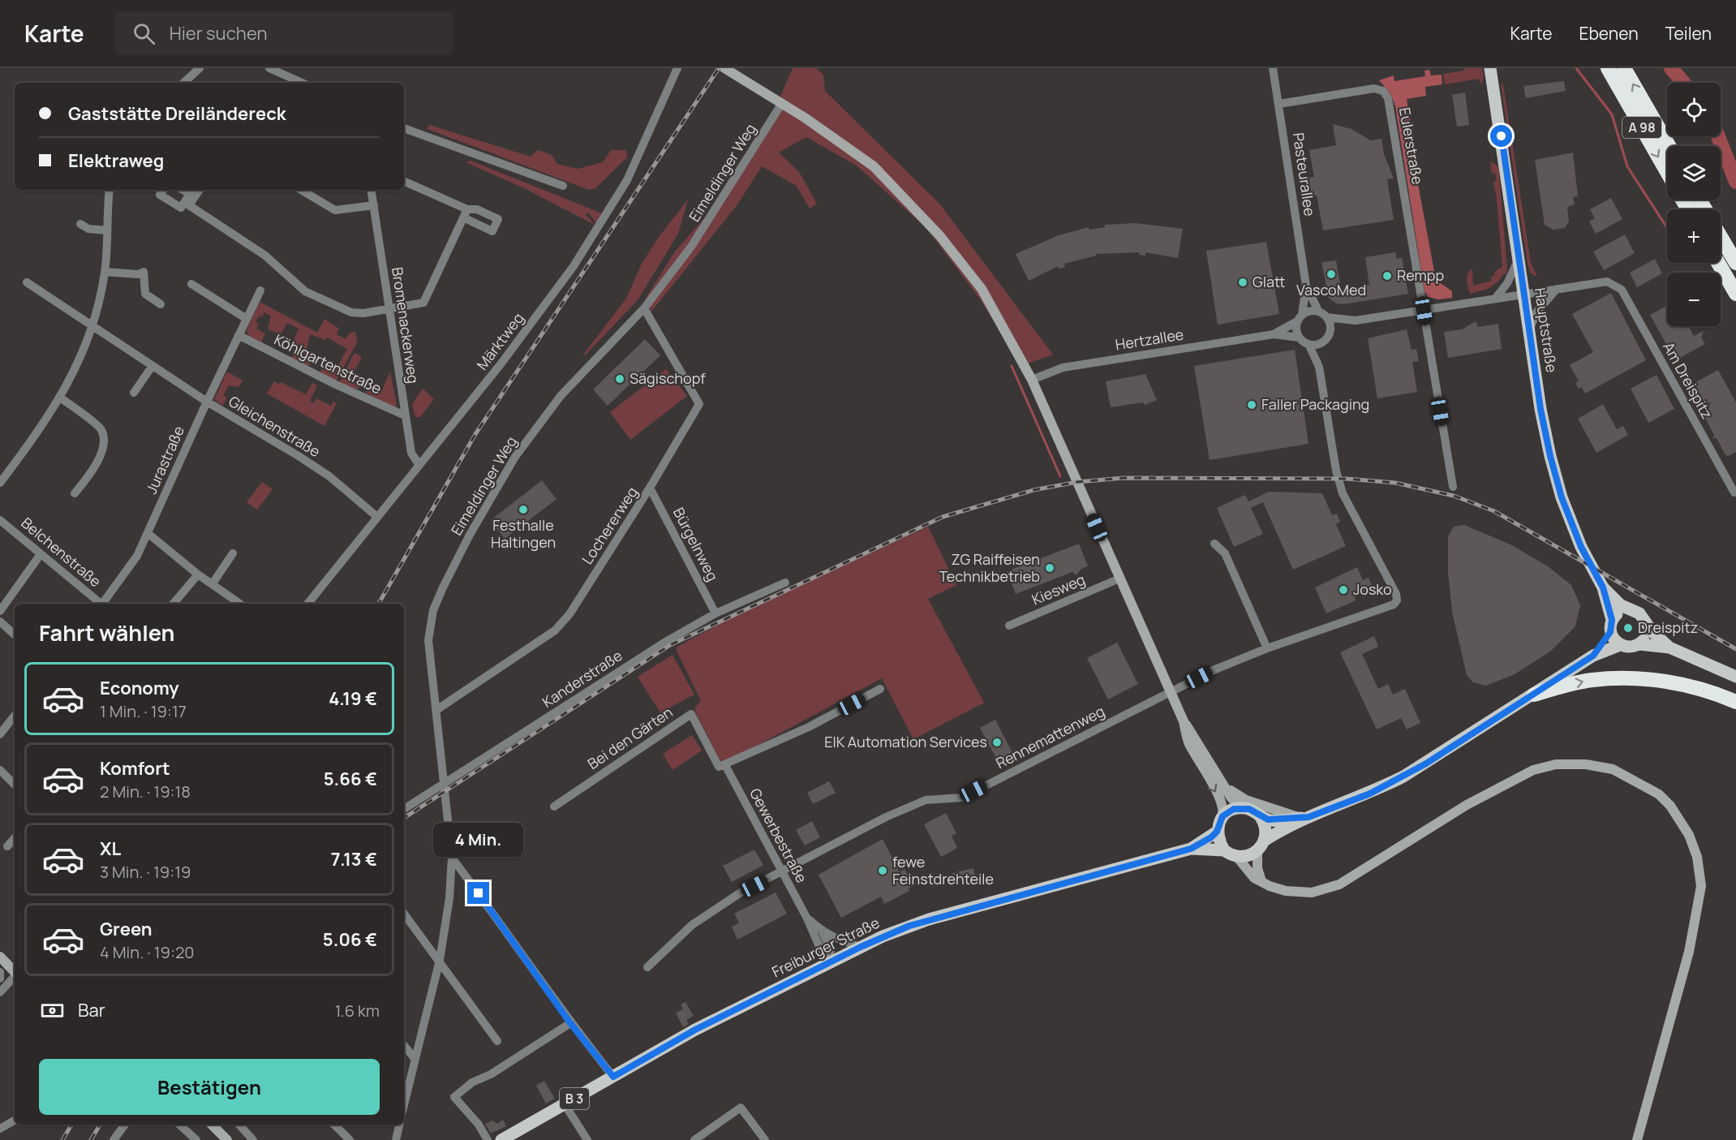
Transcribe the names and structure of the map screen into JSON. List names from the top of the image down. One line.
{"streets":{"highway":["A 98"],"main road":["Hauptstraße","Freiburger Straße","B 3"],"street":["Eulerstraße","Eimeldinger Weg","Pasteurallee","Bromenackerweg","Hertzallee","Märktweg","Köhlgartenstraße","Am Dreispitz","Gleichenstraße","Jurastraße","Lochererweg","Bürgelnweg","Belchenstraße","Kiesweg","Kanderstraße","Rennemattenweg","Bei den Gärten","Gewerbestraße"]},"crossings":[["Eulerstraße","Pasteurallee"],["Eimeldinger Weg","Lochererweg"],["Eimeldinger Weg","Kanderstraße"],["Pasteurallee","Hertzallee"],["Bromenackerweg","Märktweg"],["Bromenackerweg","Köhlgartenstraße"],["Hauptstraße","Am Dreispitz"],["Märktweg","Gleichenstraße"],["Köhlgartenstraße","Jurastraße"],["Gleichenstraße","Jurastraße"],["Lochererweg","Bürgelnweg"],["Bürgelnweg","Kanderstraße"],["Rennemattenweg","Gewerbestraße"],["Bei den Gärten","Gewerbestraße"],["Gewerbestraße","Freiburger Straße"]],"places":["VascoMed","Rempp","Glatt","Sägischopf","Faller Packaging","Festhalle Haltingen","ZG Raiffeisen Technikbetrieb","Josko","Dreispitz","EIK Automation Services","fewe Feinstdrehteile"],"page":{"header":"Karte","search":"Hier suchen","nav":["Karte","Ebenen","Teilen"],"map_buttons":["+","−"],"banner":["Gaststätte Dreiländereck","Elektraweg"],"heading":"Fahrt wählen","list":[{"name":"Economy","note":"1 Min. · 19:17","value":"4.19 €"},{"name":"Komfort","note":"2 Min. · 19:18","value":"5.66 €"},{"name":"XL","note":"3 Min. · 19:19","value":"7.13 €"},{"name":"Green","note":"4 Min. · 19:20","value":"5.06 €"}],"bubble":"4 Min.","pay":["Bar","1.6 km"],"buttons":"Bestätigen"}}
